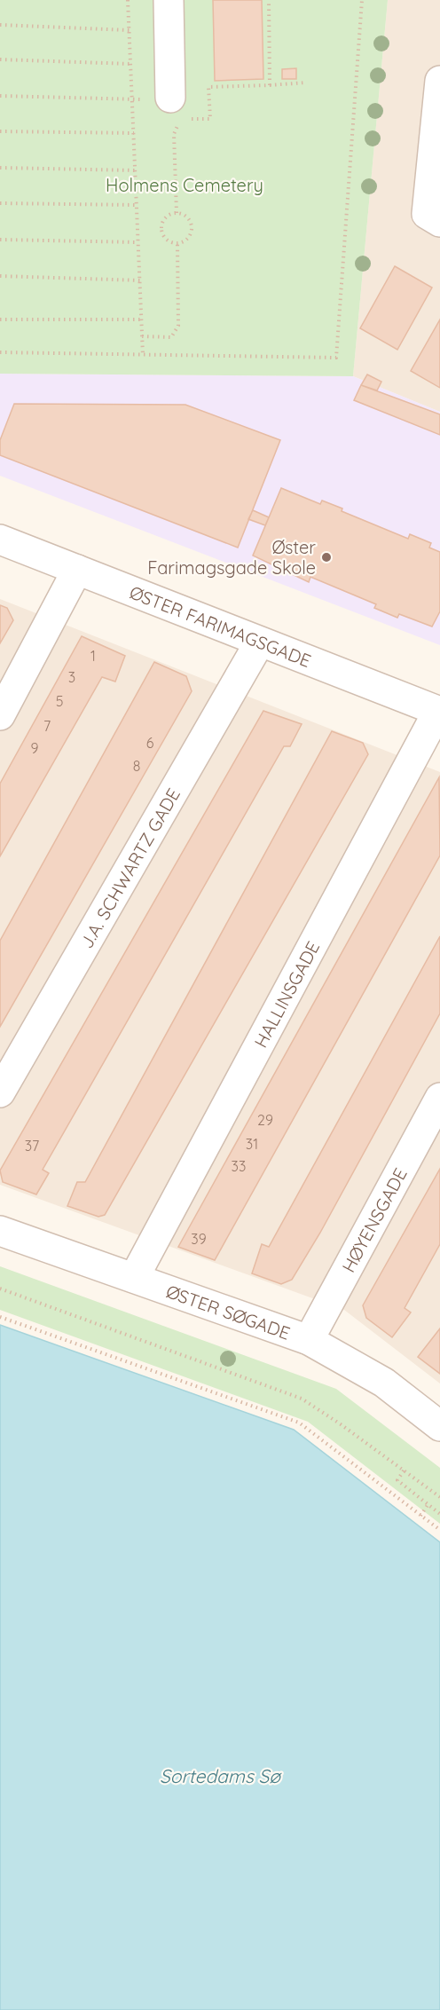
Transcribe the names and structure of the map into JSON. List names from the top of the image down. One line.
{"streets":{"street":["ØSTER FARIMAGSGADE","J.A. SCHWARTZ GADE","HALLINSGADE","HØYENSGADE","ØSTER SØGADE"]},"crossings":[["ØSTER FARIMAGSGADE","J.A. SCHWARTZ GADE"],["ØSTER FARIMAGSGADE","HALLINSGADE"],["HALLINSGADE","ØSTER SØGADE"],["HØYENSGADE","ØSTER SØGADE"]],"water":["Sortedams Sø"],"parks":["Holmens Cemetery"],"places":["Øster Farimagsgade Skole"],"house_numbers":["1","3","5","7","6","9","8","29","31","37","33","39"]}
